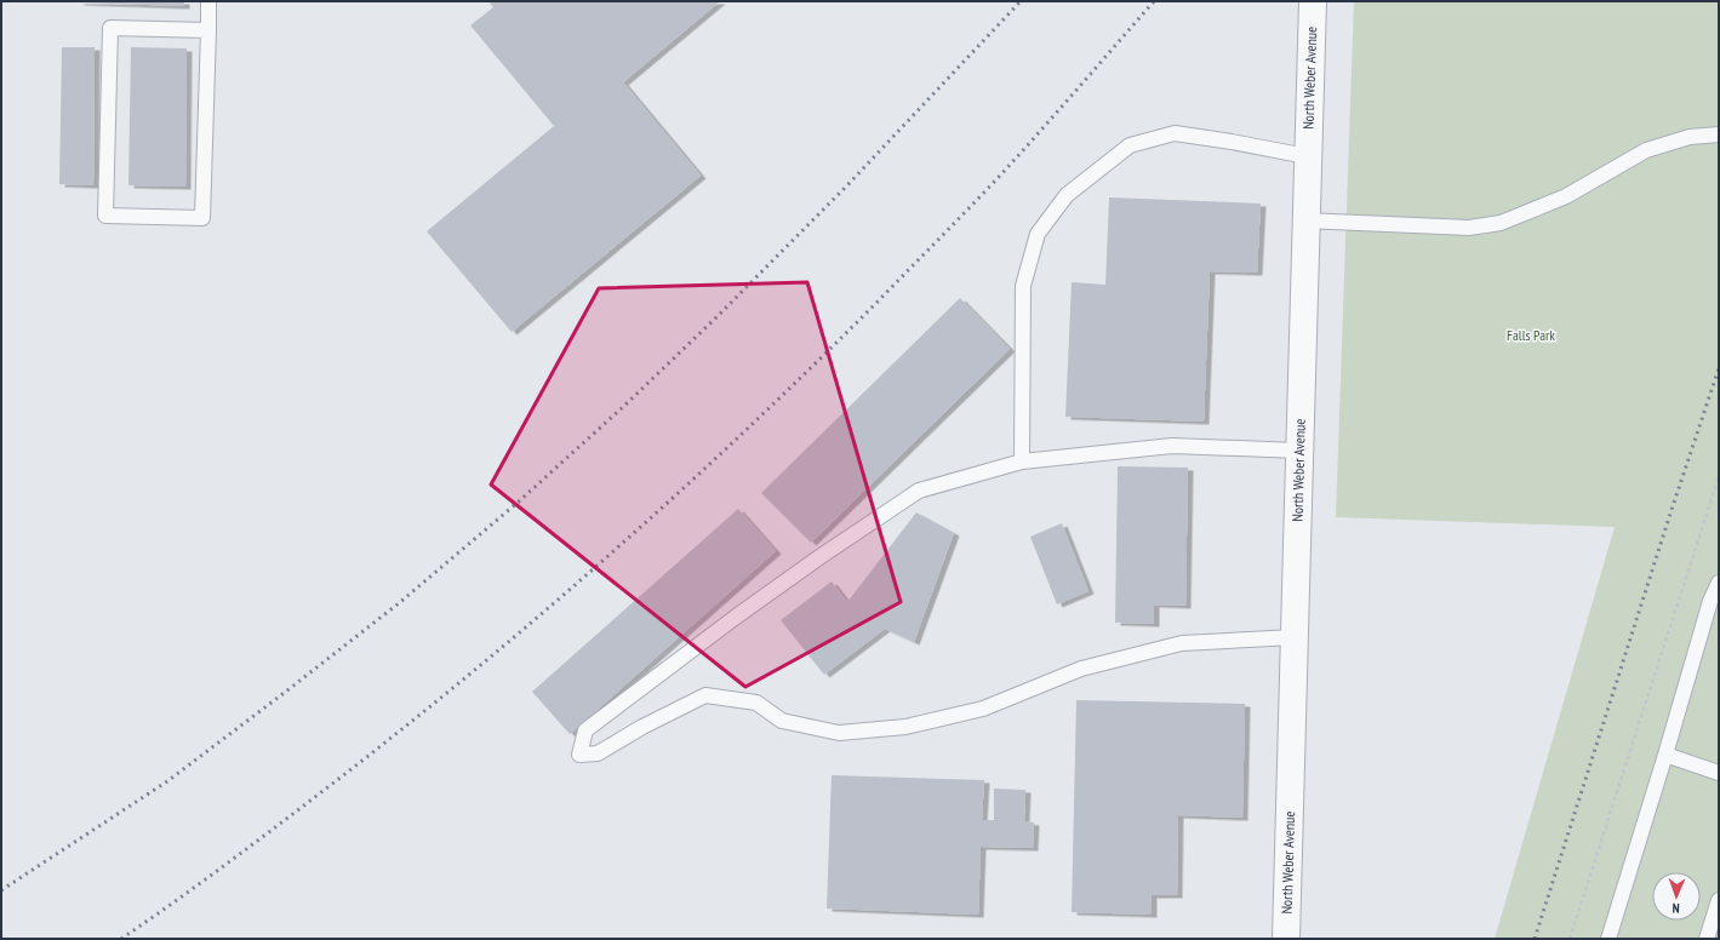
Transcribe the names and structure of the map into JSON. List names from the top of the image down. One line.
{"streets":{"street":["North Weber Avenue"]},"parks":["Falls Park"],"north":"bottom"}
